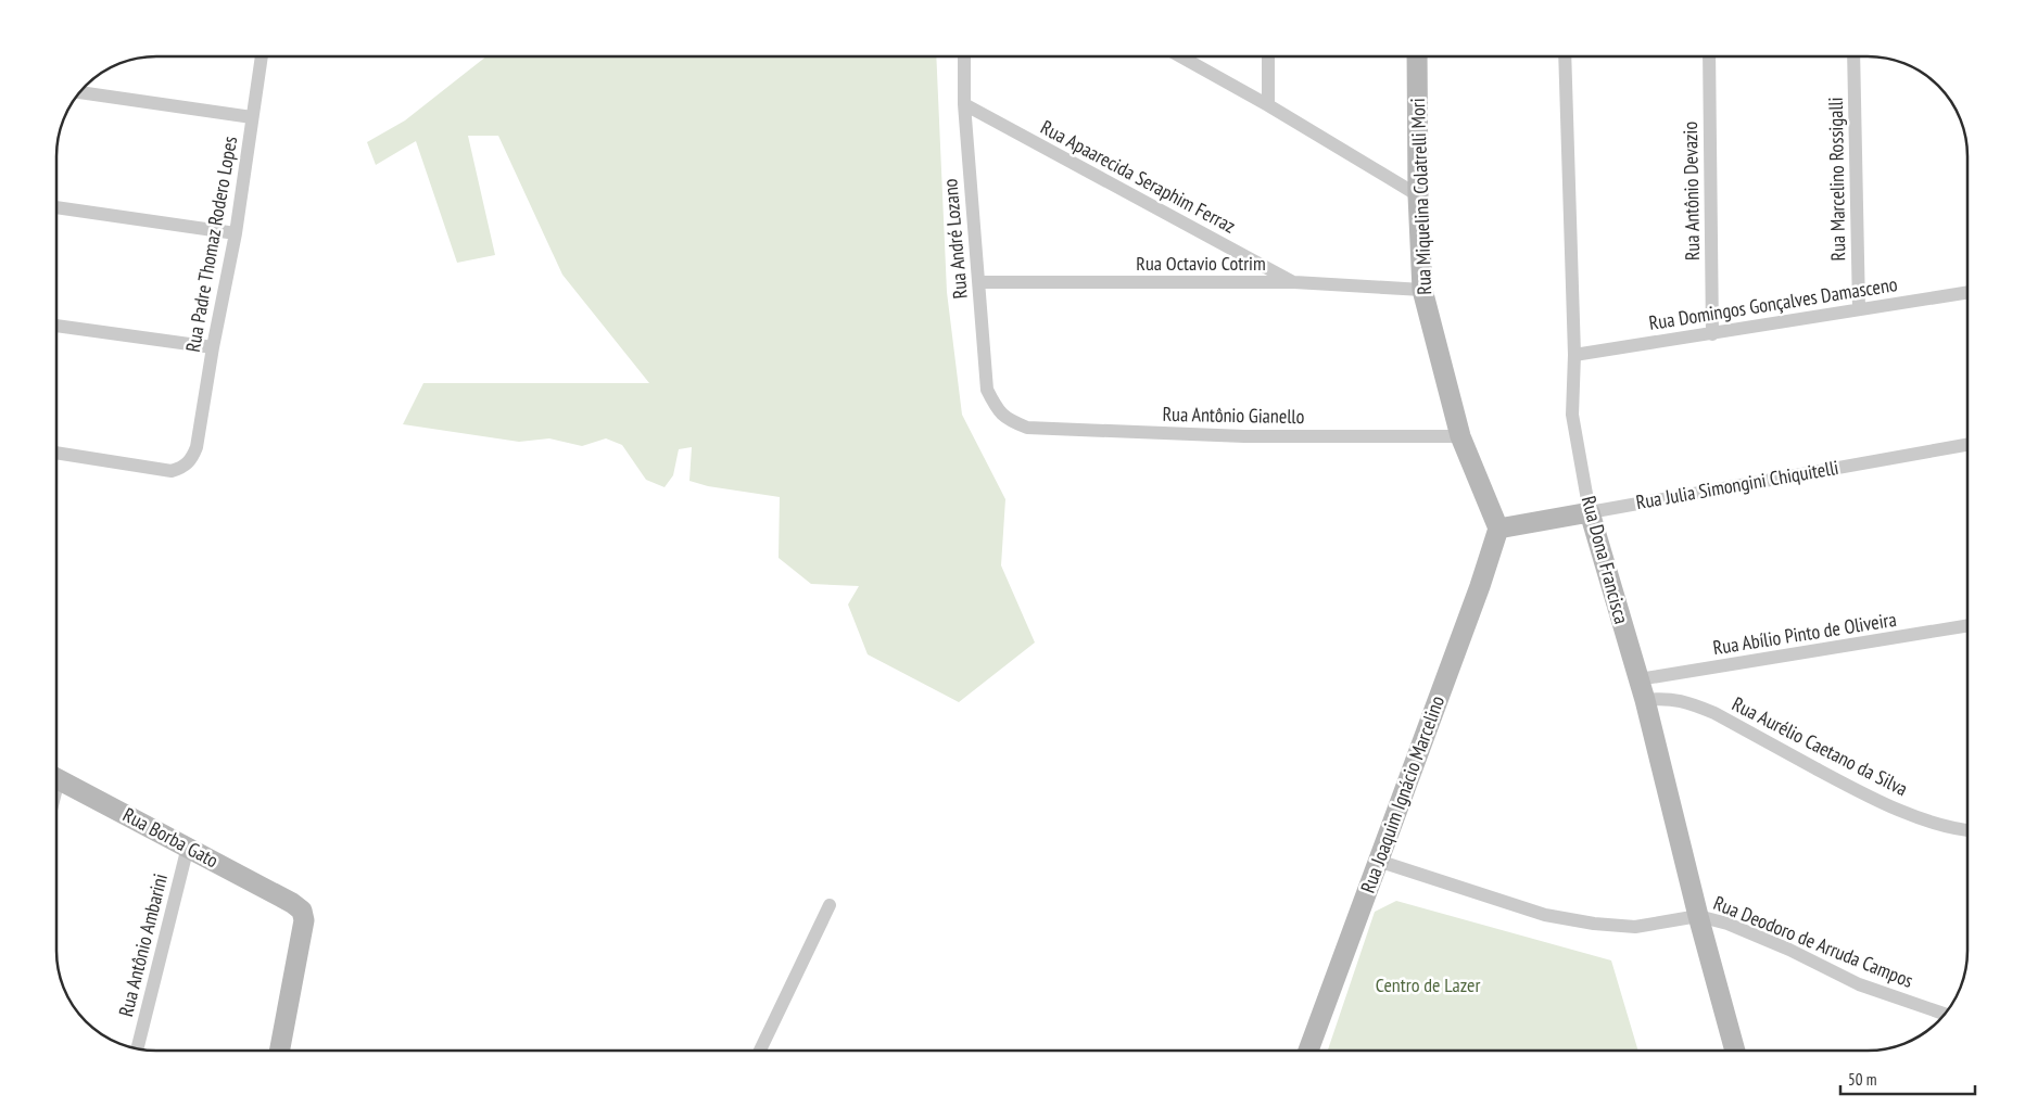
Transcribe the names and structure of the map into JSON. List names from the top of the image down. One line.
{"streets":{"street":["Rua Apaarecida Seraphim Ferraz","Rua Marcelino Rossigalli","Rua Antônio Devazio","Rua Miquelina Colatrelli Mori","Rua André Lozano","Rua Padre Thomaz Rodero Lopes","Rua Octavio Cotrim","Rua Domingos Gonçalves Damasceno","Rua Antônio Gianello","Rua Julia Simongini Chiquitelli","Rua Dona Francisca","Rua Abílio Pinto de Oliveira","Rua Aurélio Caetano da Silva","Rua Joaquim Ignácio Marcelino","Rua Borba Gato","Rua Deodoro de Arruda Campos","Rua Antônio Ambarini"]},"crossings":[["Rua Apaarecida Seraphim Ferraz","Rua André Lozano"],["Rua Apaarecida Seraphim Ferraz","Rua Octavio Cotrim"],["Rua Marcelino Rossigalli","Rua Domingos Gonçalves Damasceno"],["Rua Antônio Devazio","Rua Domingos Gonçalves Damasceno"],["Rua Miquelina Colatrelli Mori","Rua Octavio Cotrim"],["Rua Miquelina Colatrelli Mori","Rua Antônio Gianello"],["Rua Miquelina Colatrelli Mori","Rua Julia Simongini Chiquitelli"],["Rua Miquelina Colatrelli Mori","Rua Joaquim Ignácio Marcelino"],["Rua André Lozano","Rua Octavio Cotrim"],["Rua André Lozano","Rua Antônio Gianello"],["Rua Domingos Gonçalves Damasceno","Rua Dona Francisca"],["Rua Julia Simongini Chiquitelli","Rua Dona Francisca"],["Rua Julia Simongini Chiquitelli","Rua Joaquim Ignácio Marcelino"],["Rua Dona Francisca","Rua Abílio Pinto de Oliveira"],["Rua Dona Francisca","Rua Aurélio Caetano da Silva"],["Rua Dona Francisca","Rua Deodoro de Arruda Campos"],["Rua Joaquim Ignácio Marcelino","Rua Deodoro de Arruda Campos"],["Rua Borba Gato","Rua Antônio Ambarini"]],"parks":["Centro de Lazer"],"scale_bar":"50 m"}
